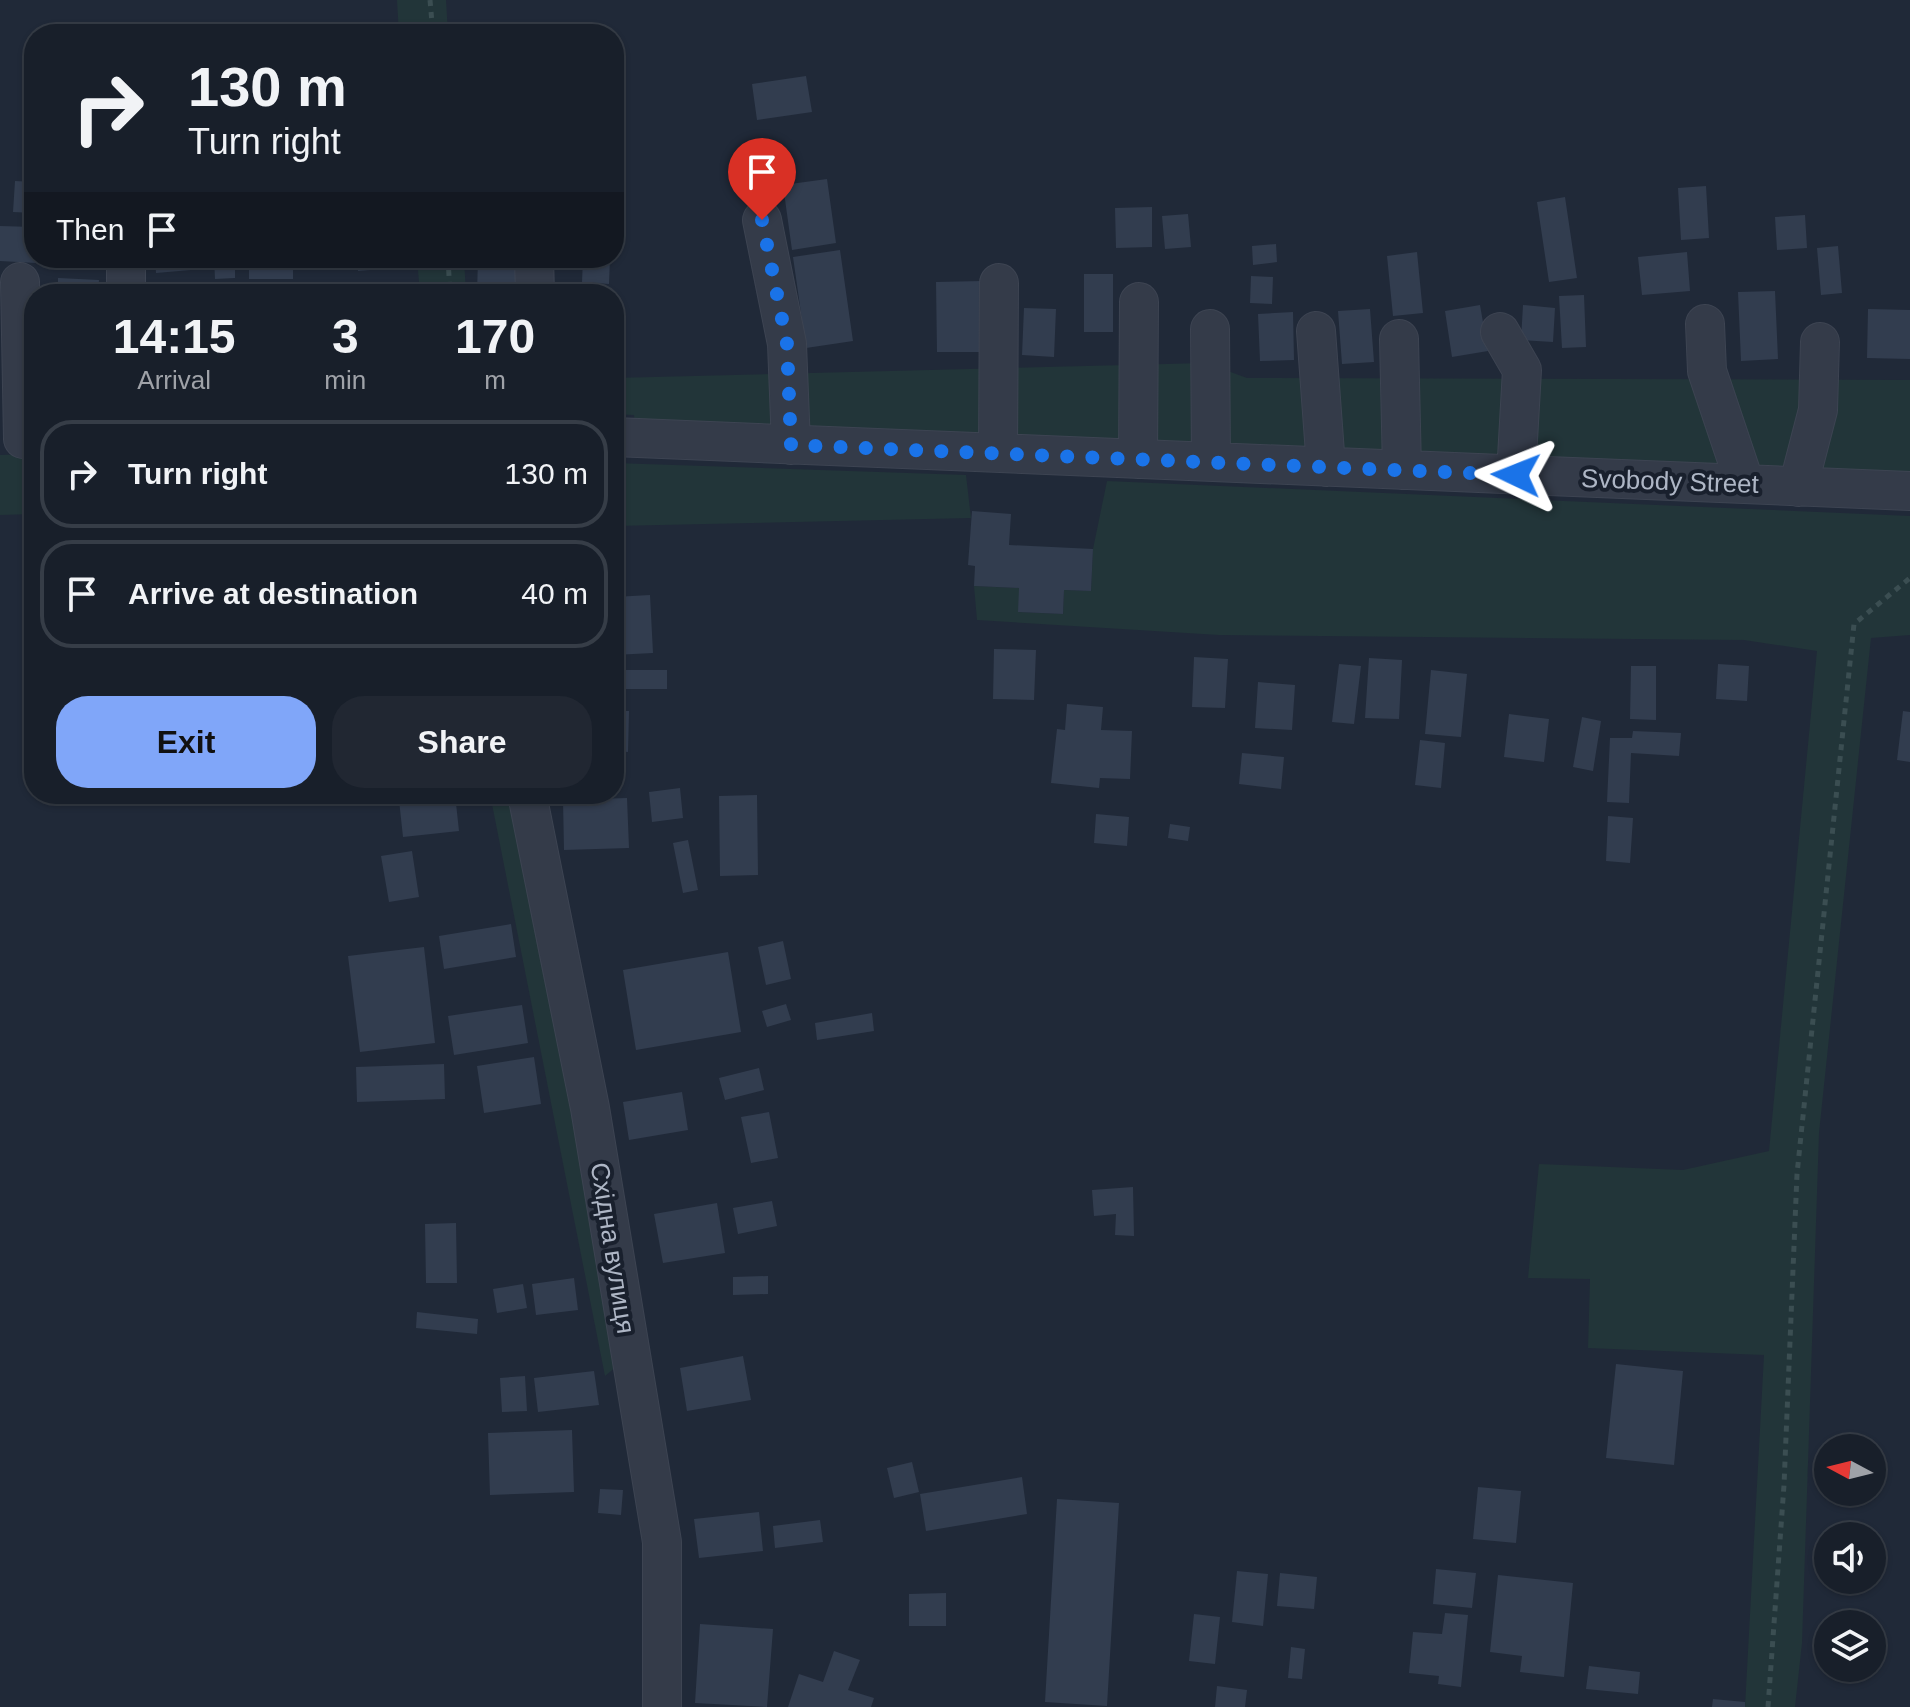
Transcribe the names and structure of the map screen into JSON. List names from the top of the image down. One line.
{"streets":{"street":["Svobody Street","Східна вулиця"]},"north":"left","page":{"turn":["130 m","Turn right"],"then":"Then","eta":["14:15","Arrival","3","min","170","m"],"list":[{"name":"Turn right","value":"130 m"},{"name":"Arrive at destination","value":"40 m"}],"buttons":["Exit","Share"]}}
